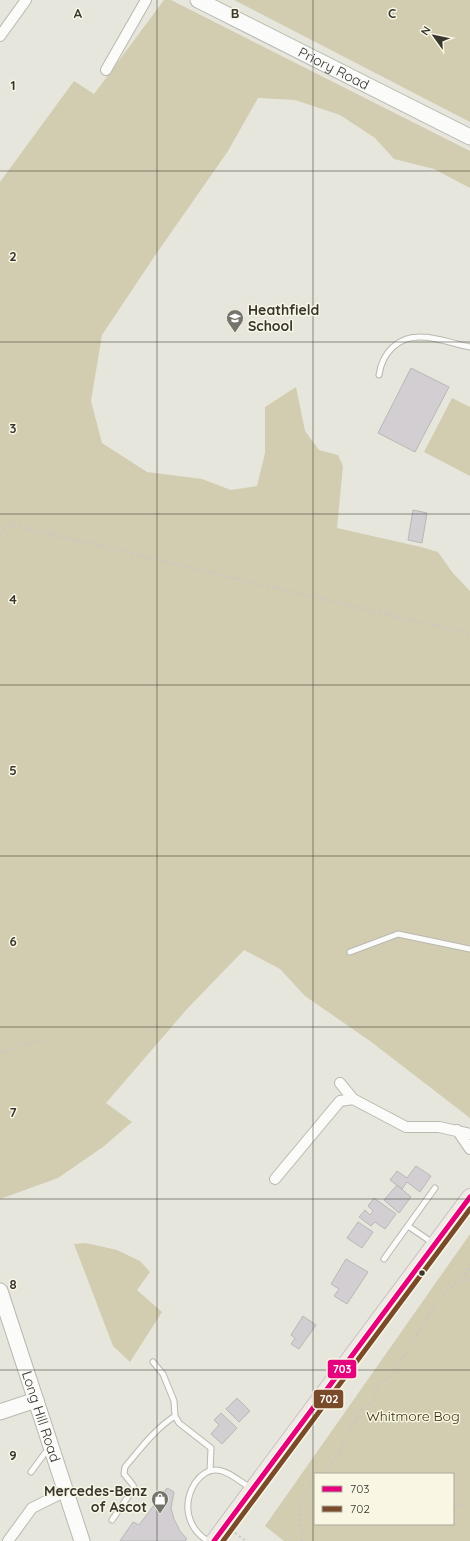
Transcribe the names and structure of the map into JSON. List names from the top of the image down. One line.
{"streets":{"street":["Priory Road","Long Hill Road"]},"parks":["Whitmore Bog"],"places":{"school or university":["Heathfield School"],"shop":["Mercedes-Benz of Ascot"]},"lines":["transit line 703","transit line 702"],"legend":["703","702"],"north":"top left","grid":{"columns":["A","B","C"],"rows":["1","2","3","4","5","6","7","8","9"]}}
